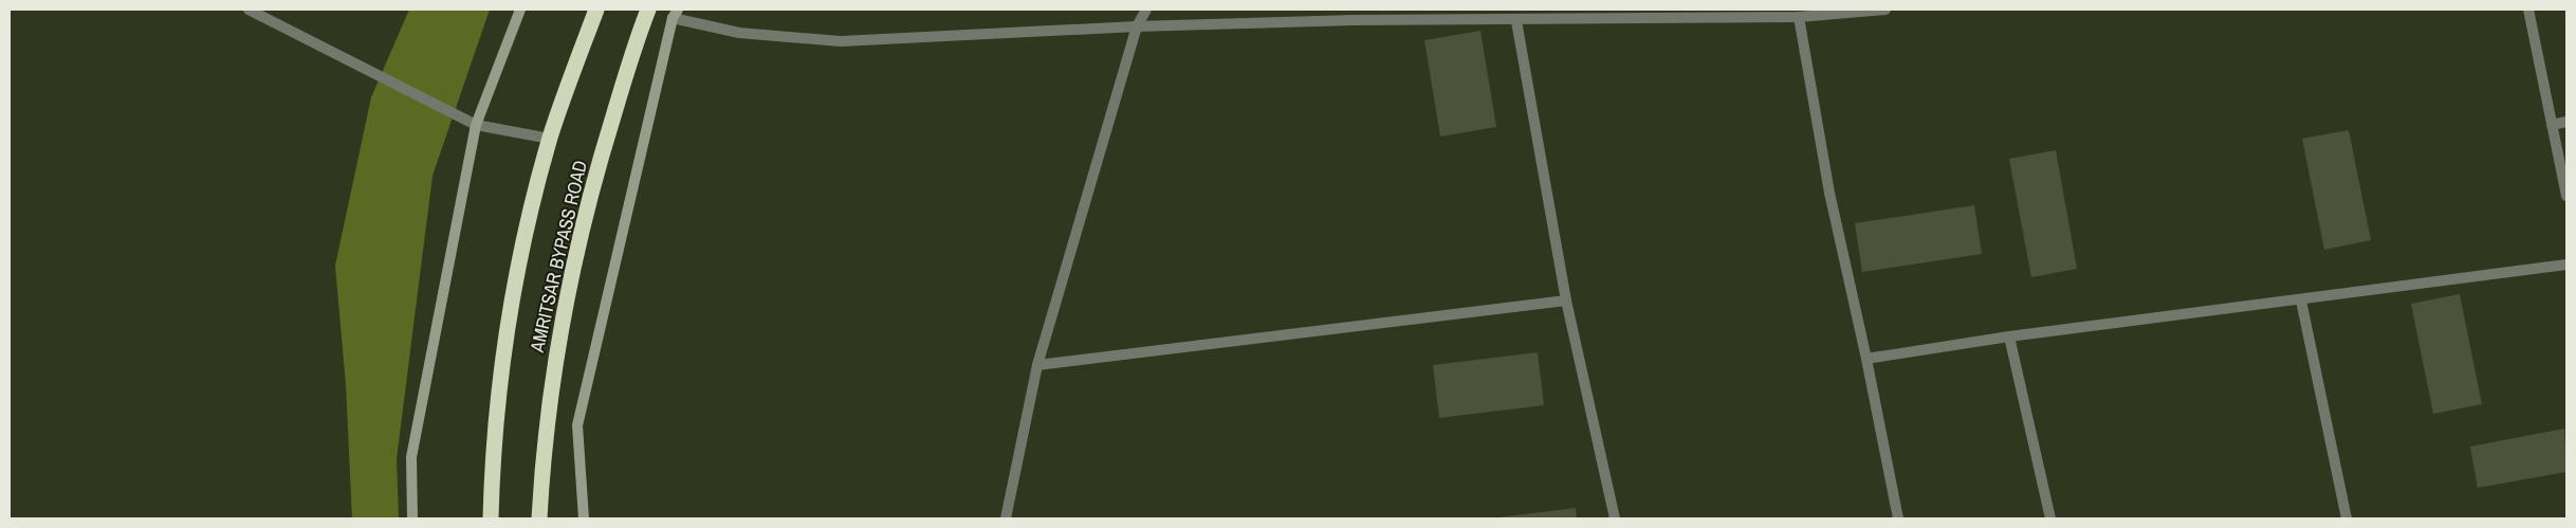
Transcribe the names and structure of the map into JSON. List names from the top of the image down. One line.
{"streets":{"highway":["AMRITSAR BYPASS ROAD"]}}
